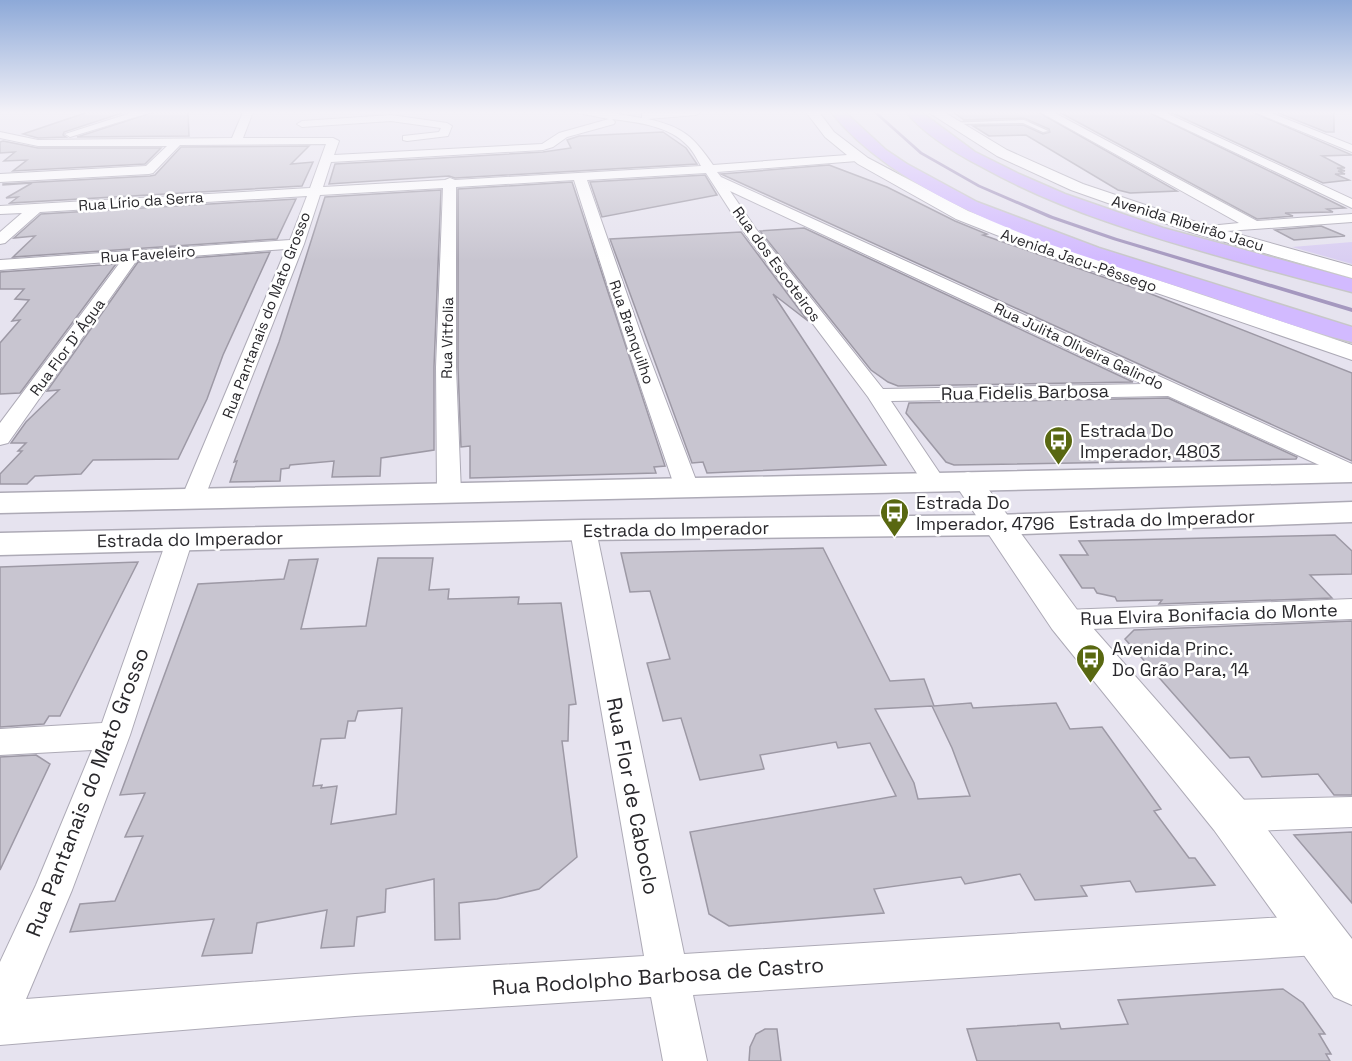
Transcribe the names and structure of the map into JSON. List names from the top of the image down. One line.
{"streets":{"highway":["Avenida Jacu-Pêssego"],"main road":["Estrada do Imperador"],"street":["Rua Lírio da Serra","Avenida Ribeirão Jacu","Rua Faveleiro","Rua dos Escoteiros","Rua Pantanais do Mato Grosso","Rua Branquilho","Rua Vitfolia","Rua Julita Oliveira Galindo","Rua Flor D' Água","Rua Fidelis Barbosa","Rua Elvira Bonifacia do Monte","Rua Flor de Caboclo","Rua Rodolpho Barbosa de Castro"]},"crossings":[["Rua Lírio da Serra","Rua dos Escoteiros"],["Rua Lírio da Serra","Rua Pantanais do Mato Grosso"],["Rua Lírio da Serra","Rua Branquilho"],["Rua Lírio da Serra","Rua Vitfolia"],["Rua Lírio da Serra","Rua Julita Oliveira Galindo"],["Rua Faveleiro","Rua Pantanais do Mato Grosso"],["Rua Faveleiro","Rua Flor D' Água"],["Rua dos Escoteiros","Rua Julita Oliveira Galindo"],["Rua dos Escoteiros","Rua Fidelis Barbosa"],["Rua Pantanais do Mato Grosso","Estrada do Imperador"],["Rua Julita Oliveira Galindo","Rua Fidelis Barbosa"],["Estrada do Imperador","Rua Flor de Caboclo"],["Rua Flor de Caboclo","Rua Rodolpho Barbosa de Castro"]],"places":{"bus stop":["Estrada Do Imperador, 4803","Estrada Do Imperador, 4796","Avenida Princ. Do Grão Para, 14"]}}
